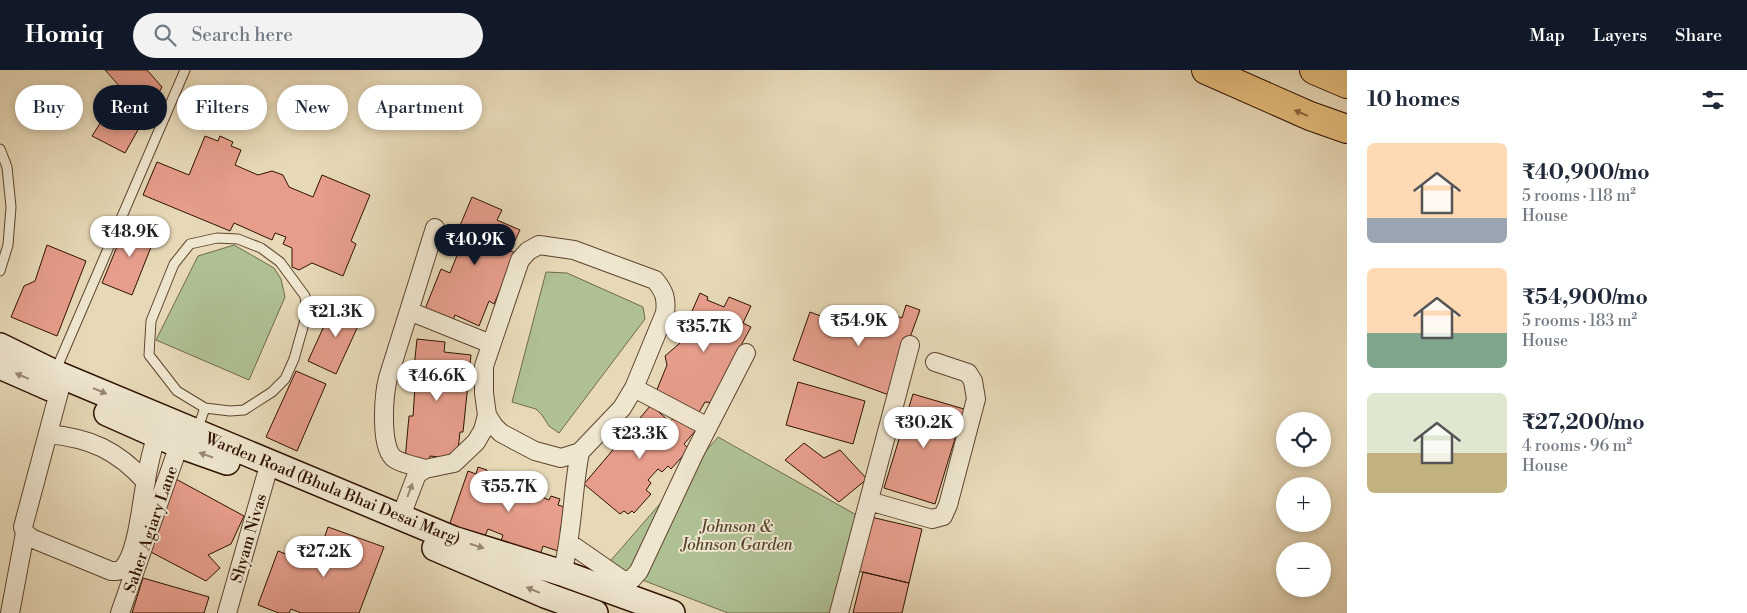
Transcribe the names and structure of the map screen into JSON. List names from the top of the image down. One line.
{"streets":{"main road":["Warden Road (Bhula Bhai Desai Marg)"],"street":["Saher Agiary Lane","Shyam Nivas"]},"crossings":[["Warden Road (Bhula Bhai Desai Marg)","Saher Agiary Lane"],["Warden Road (Bhula Bhai Desai Marg)","Shyam Nivas"]],"parks":["Johnson & Johnson Garden"],"page":{"header":"Homiq","search":"Search here","nav":["Map","Layers","Share"],"heading":"10 homes","chip":["Buy","Rent","Filters","New","Apartment"],"list":[{"name":"₹40,900/mo","note":"5 rooms · 118 m² · House"},{"name":"₹54,900/mo","note":"5 rooms · 183 m² · House"},{"name":"₹27,200/mo","note":"4 rooms · 96 m² · House"}],"price":["₹48.9K","₹40.9K","₹21.3K","₹54.9K","₹35.7K","₹46.6K","₹30.2K","₹23.3K","₹55.7K","₹27.2K"],"map_buttons":["+","−"]}}
